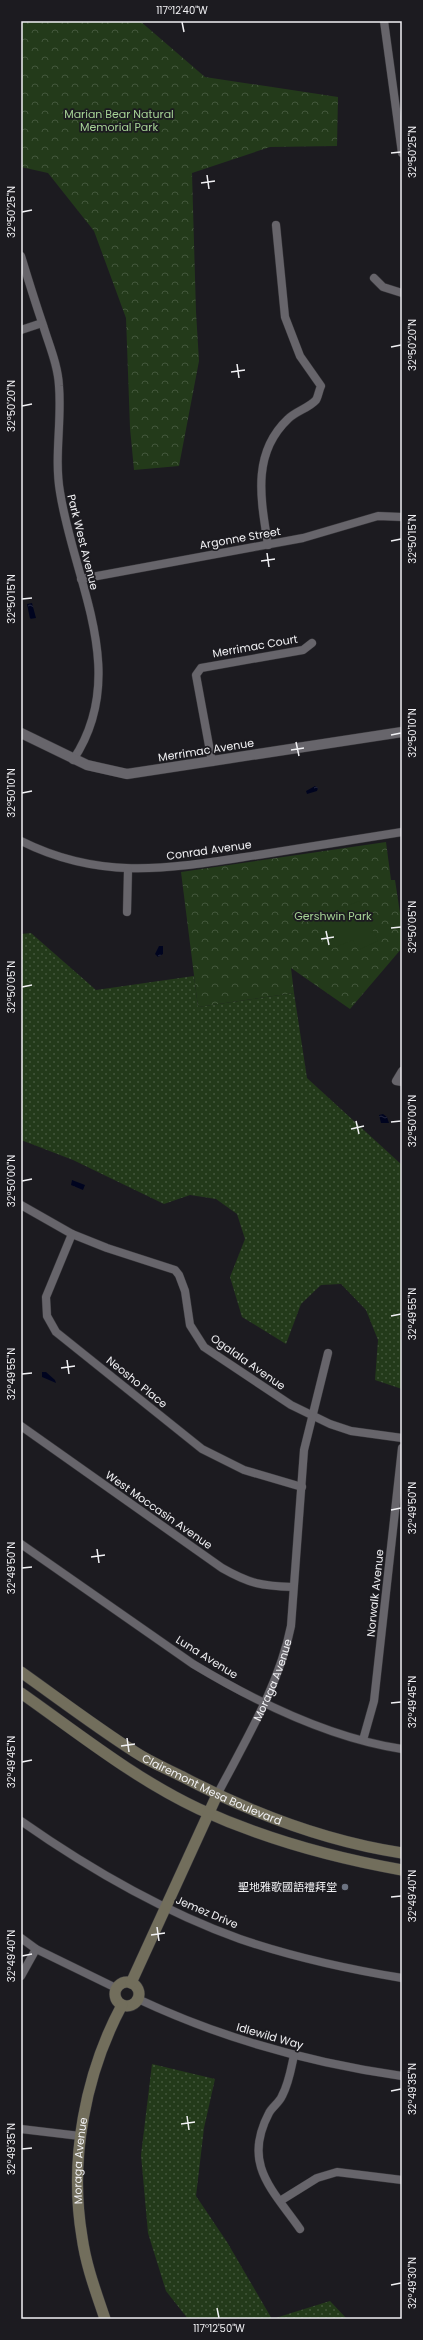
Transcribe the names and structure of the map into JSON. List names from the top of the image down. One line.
{"streets":{"main road":["Moraga Avenue","Clairemont Mesa Boulevard"],"street":["Argonne Street","Park West Avenue","Merrimac Court","Merrimac Avenue","Conrad Avenue","Ogalala Avenue","Neosho Place","West Moccasin Avenue","Norwalk Avenue","Luna Avenue","Jemez Drive","Idlewild Way"]},"crossings":[["Argonne Street","Park West Avenue"],["Park West Avenue","Merrimac Avenue"],["Merrimac Court","Merrimac Avenue"],["Ogalala Avenue","Neosho Place"],["Ogalala Avenue","Moraga Avenue"],["Neosho Place","Moraga Avenue"],["West Moccasin Avenue","Moraga Avenue"],["Norwalk Avenue","Luna Avenue"],["Luna Avenue","Moraga Avenue"],["Moraga Avenue","Clairemont Mesa Boulevard"],["Moraga Avenue","Jemez Drive"],["Moraga Avenue","Idlewild Way"]],"parks":["Marian Bear Natural Memorial Park","Gershwin Park"],"places":["聖地雅歌國語禮拜堂"],"coordinates":["117°12'40\"W","32°50'25\"N","32°50'20\"N","32°50'15\"N","32°50'10\"N","32°50'05\"N","32°50'00\"N","32°49'55\"N","32°49'50\"N","32°49'45\"N","32°49'40\"N","32°49'35\"N","32°49'30\"N","117°12'50\"W"]}
